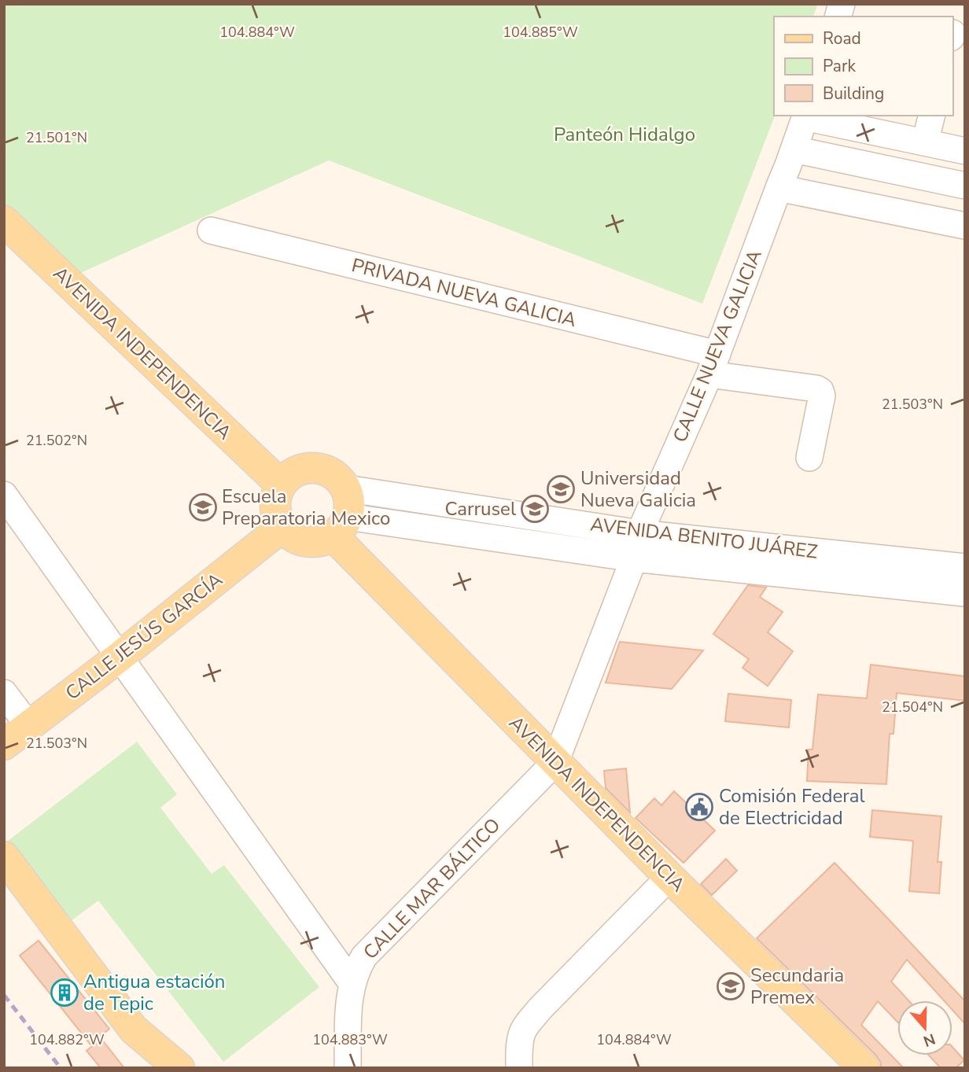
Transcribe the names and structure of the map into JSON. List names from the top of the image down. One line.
{"streets":{"main road":["AVENIDA INDEPENDENCIA","CALLE JESÚS GARCÍA"],"street":["PRIVADA NUEVA GALICIA","CALLE NUEVA GALICIA","AVENIDA BENITO JUÁREZ","CALLE MAR BÁLTICO"]},"crossings":[["PRIVADA NUEVA GALICIA","CALLE NUEVA GALICIA"],["CALLE NUEVA GALICIA","AVENIDA INDEPENDENCIA"],["CALLE NUEVA GALICIA","AVENIDA BENITO JUÁREZ"],["CALLE NUEVA GALICIA","CALLE MAR BÁLTICO"],["AVENIDA INDEPENDENCIA","AVENIDA BENITO JUÁREZ"],["AVENIDA INDEPENDENCIA","CALLE JESÚS GARCÍA"],["AVENIDA INDEPENDENCIA","CALLE MAR BÁLTICO"],["AVENIDA BENITO JUÁREZ","CALLE JESÚS GARCÍA"]],"parks":["Panteón Hidalgo"],"places":{"school or university":["Universidad Nueva Galicia","Escuela Preparatoria Mexico","Carrusel","Secundaria Premex"],"public building":["Comisión Federal de Electricidad"],"building":["Antigua estación de Tepic"]},"legend":["Road","Park","Building"],"north":"bottom","coordinates":["104.884°W","104.885°W","21.501°N","21.503°N","21.502°N","21.504°N","104.882°W","104.883°W"]}
